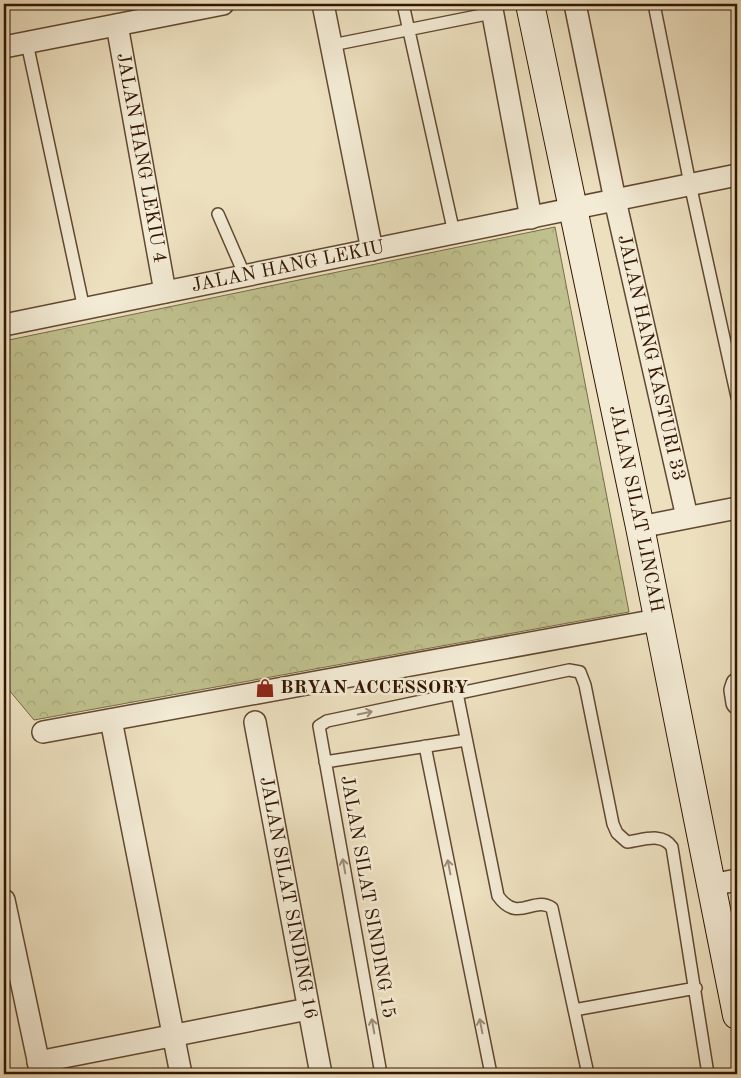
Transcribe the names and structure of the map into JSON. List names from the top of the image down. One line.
{"streets":{"street":["JALAN HANG LEKIU 4","JALAN HANG LEKIU","JALAN HANG KASTURI 33","JALAN SILAT LINCAH","JALAN SILAT SINDING 16"],"lane":["JALAN SILAT SINDING 15"]},"crossings":[["JALAN HANG LEKIU 4","JALAN HANG LEKIU"],["JALAN HANG LEKIU","JALAN HANG KASTURI 33"],["JALAN HANG LEKIU","JALAN SILAT LINCAH"]],"places":{"shop":["BRYAN ACCESSORY"]}}
